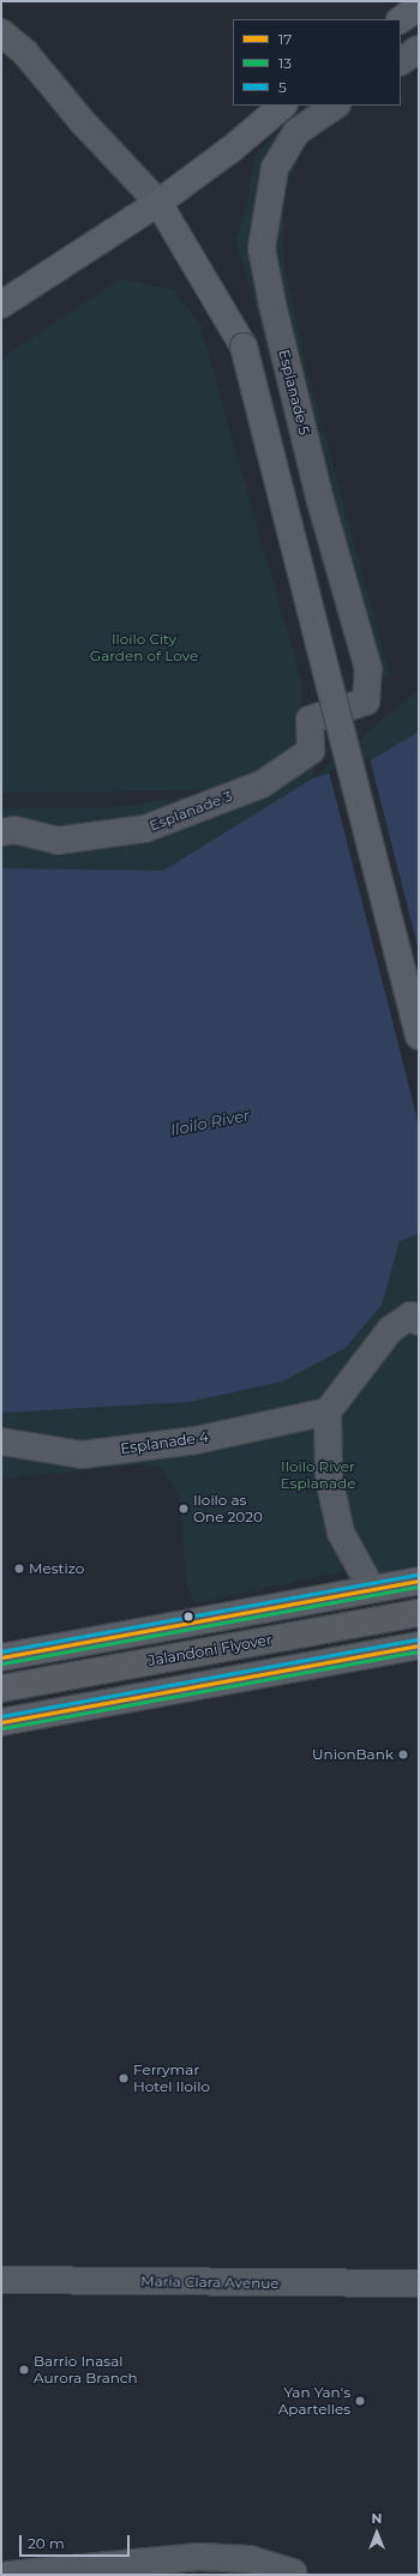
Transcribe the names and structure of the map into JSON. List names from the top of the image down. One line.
{"streets":{"highway":["Jalandoni Flyover"],"street":["Esplanade 5","Esplanade 3","Esplanade 4","Maria Clara Avenue"]},"crossings":[["Esplanade 5","Esplanade 3"]],"water":["Iloilo River"],"parks":["Iloilo City Garden of Love","Iloilo River Esplanade"],"places":["Iloilo as One 2020","Mestizo","UnionBank","Ferrymar Hotel Iloilo","Barrio Inasal Aurora Branch","Yan Yan's Apartelles"],"lines":["transit line 5","transit line 17","transit line 13"],"legend":["17","13","5"],"scale_bar":"20 m","north":"top"}
